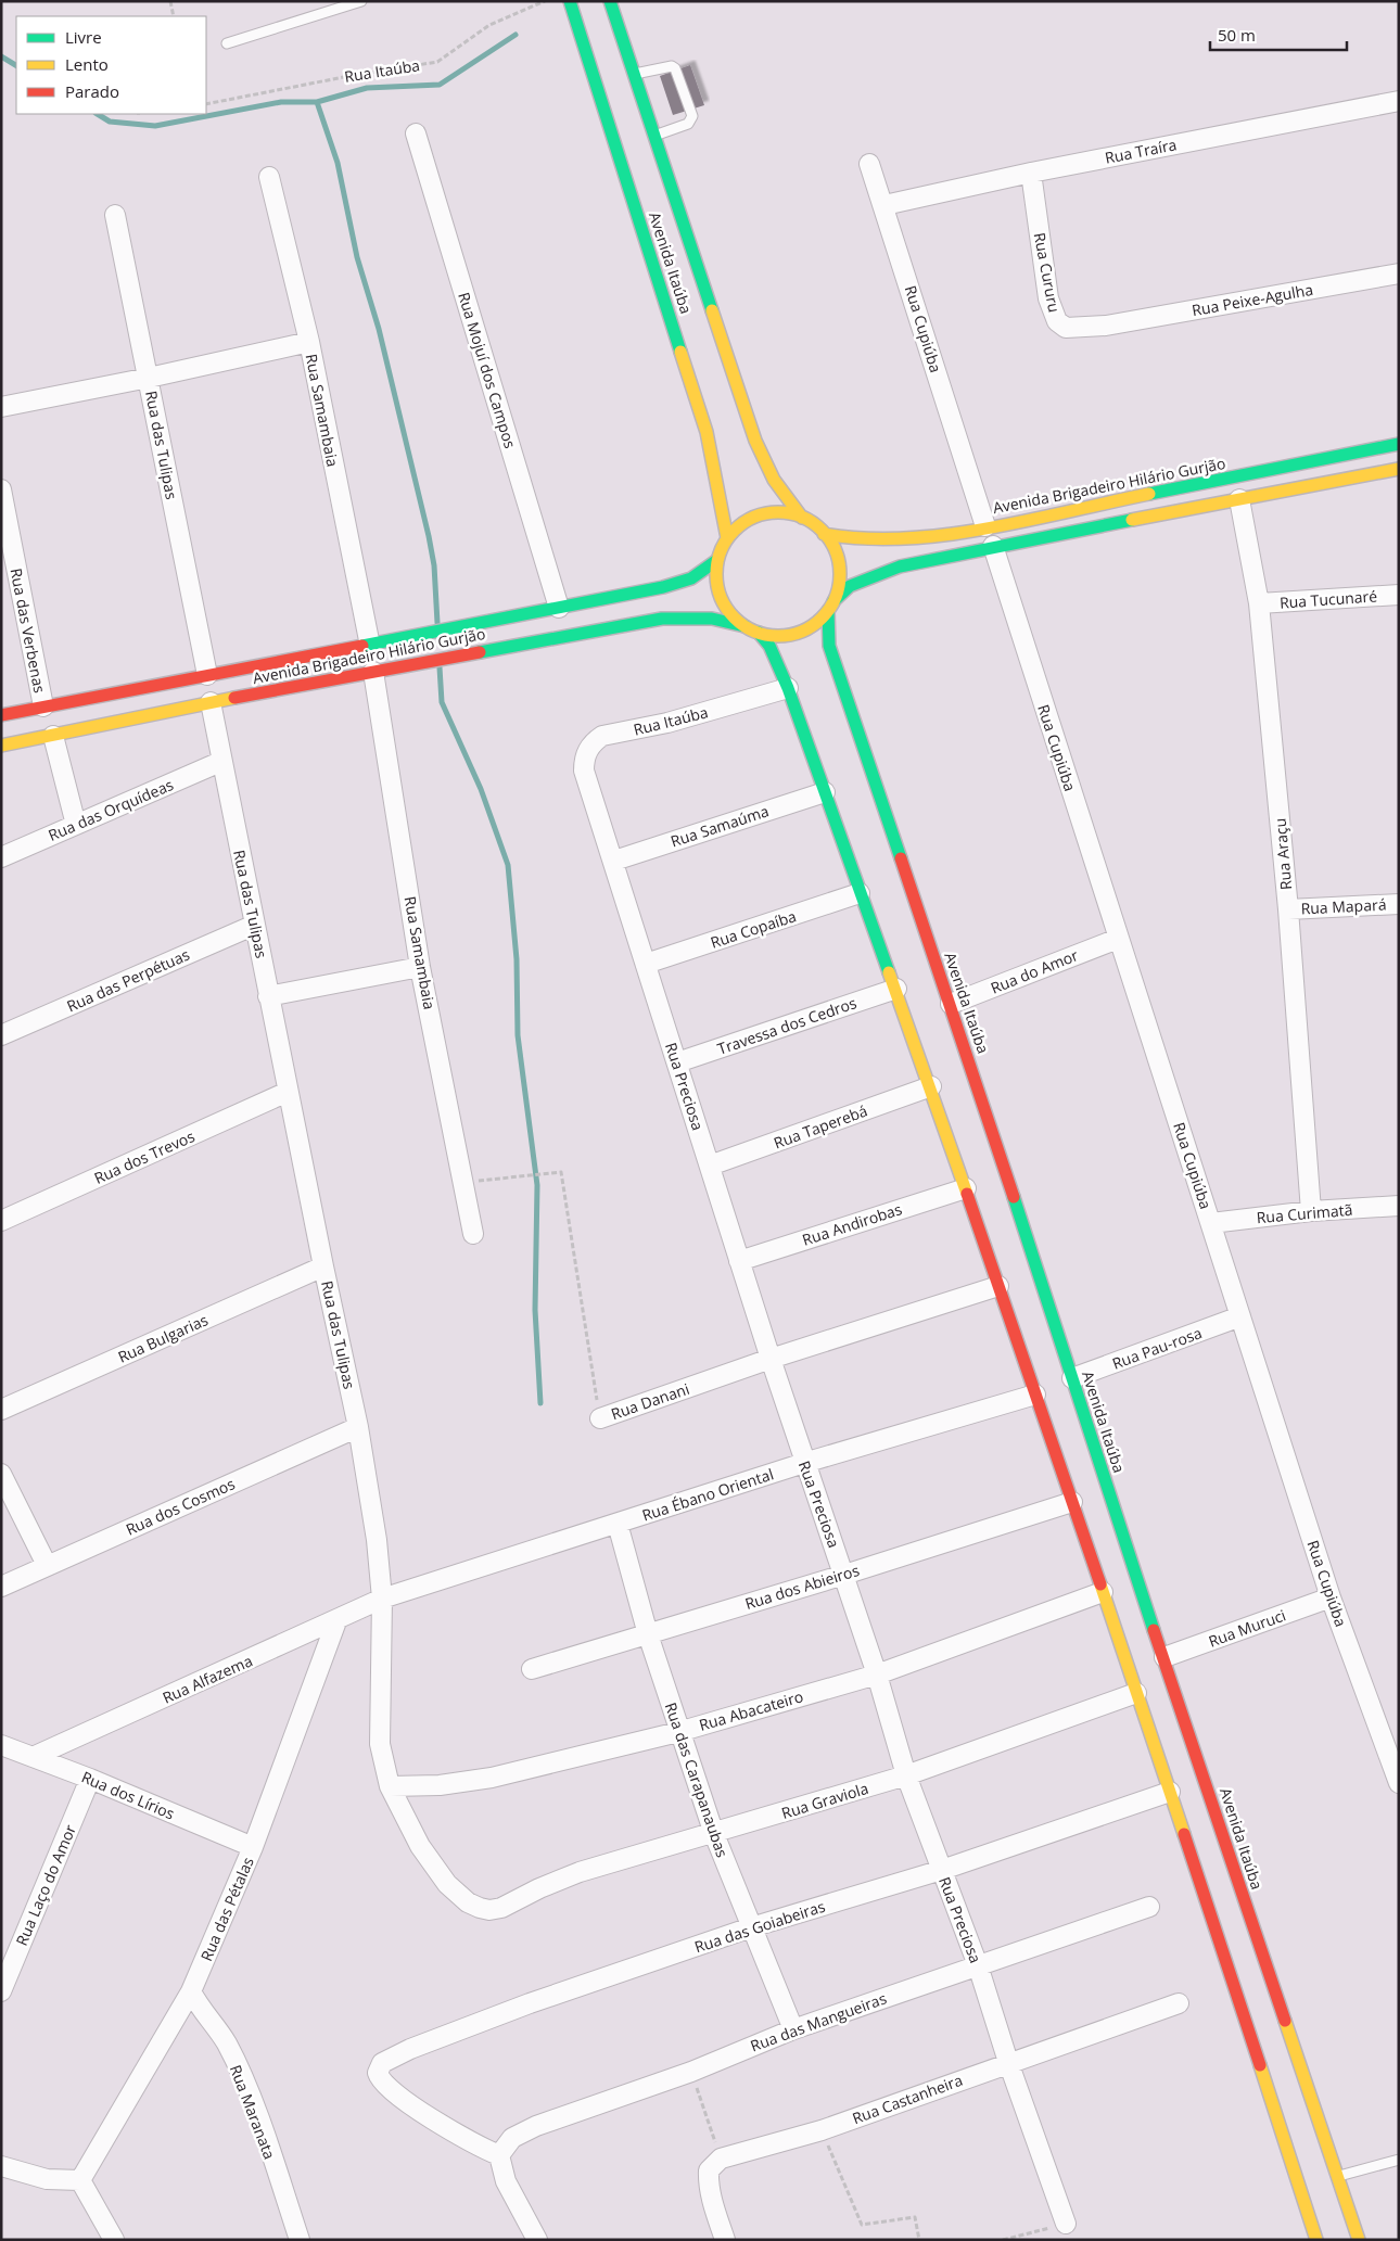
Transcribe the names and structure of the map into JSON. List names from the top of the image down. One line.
{"streets":{"street":["Rua Itaúba","Rua Traíra","Avenida Itaúba","Rua Cururu","Rua Peixe-Agulha","Rua Cupiúba","Rua Mojuí dos Campos","Rua Samambaia","Rua das Tulipas","Avenida Brigadeiro Hilário Gurjão","Rua Tucunaré","Rua das Verbenas","Rua das Orquídeas","Rua Samaúma","Rua Araçu","Rua Mapará","Rua Copaíba","Rua do Amor","Rua das Perpétuas","Travessa dos Cedros","Rua Preciosa","Rua Taperebá","Rua dos Trevos","Rua Curimatã","Rua Andirobas","Rua Bulgarias","Rua Pau-rosa","Rua Danani","Rua Ébano Oriental","Rua dos Cosmos","Rua dos Abieiros","Rua Muruci","Rua Alfazema","Rua Abacateiro","Rua das Carapanaubas","Rua dos Lírios","Rua Graviola","Rua Laço do Amor","Rua das Pétalas","Rua das Goiabeiras","Rua das Mangueiras","Rua Castanheira","Rua Maranata"]},"crossings":[["Rua Itaúba","Rua Preciosa"],["Rua Traíra","Rua Cururu"],["Rua Traíra","Rua Cupiúba"],["Avenida Itaúba","Avenida Brigadeiro Hilário Gurjão"],["Avenida Itaúba","Rua do Amor"],["Avenida Itaúba","Rua Pau-rosa"],["Avenida Itaúba","Rua Muruci"],["Rua Cururu","Rua Peixe-Agulha"],["Rua Cupiúba","Avenida Brigadeiro Hilário Gurjão"],["Rua Cupiúba","Rua do Amor"],["Rua Cupiúba","Rua Curimatã"],["Rua Cupiúba","Rua Pau-rosa"],["Rua Cupiúba","Rua Muruci"],["Rua Mojuí dos Campos","Avenida Brigadeiro Hilário Gurjão"],["Rua Samambaia","Avenida Brigadeiro Hilário Gurjão"],["Rua Samambaia","Rua Danani"],["Rua das Tulipas","Avenida Brigadeiro Hilário Gurjão"],["Rua das Tulipas","Rua das Orquídeas"],["Rua das Tulipas","Rua das Perpétuas"],["Rua das Tulipas","Rua dos Trevos"],["Rua das Tulipas","Rua Bulgarias"],["Rua das Tulipas","Rua Ébano Oriental"],["Rua das Tulipas","Rua dos Cosmos"],["Rua das Tulipas","Rua Alfazema"],["Rua das Tulipas","Rua Abacateiro"],["Rua das Tulipas","Rua Graviola"],["Avenida Brigadeiro Hilário Gurjão","Rua das Verbenas"],["Rua Tucunaré","Rua Araçu"],["Rua Samaúma","Rua Preciosa"],["Rua Araçu","Rua Mapará"],["Rua Araçu","Rua Curimatã"],["Rua Copaíba","Rua Preciosa"],["Travessa dos Cedros","Rua Preciosa"],["Rua Preciosa","Rua Taperebá"],["Rua Preciosa","Rua Andirobas"],["Rua Preciosa","Rua Danani"],["Rua Preciosa","Rua Ébano Oriental"],["Rua Preciosa","Rua dos Abieiros"],["Rua Preciosa","Rua Abacateiro"],["Rua Preciosa","Rua Graviola"],["Rua Preciosa","Rua das Goiabeiras"],["Rua Preciosa","Rua das Mangueiras"],["Rua Preciosa","Rua Castanheira"],["Rua Ébano Oriental","Rua Alfazema"],["Rua Ébano Oriental","Rua das Carapanaubas"],["Rua dos Abieiros","Rua das Carapanaubas"],["Rua Alfazema","Rua dos Lírios"],["Rua Alfazema","Rua das Pétalas"],["Rua Abacateiro","Rua das Carapanaubas"],["Rua das Carapanaubas","Rua Graviola"],["Rua das Carapanaubas","Rua das Goiabeiras"],["Rua das Carapanaubas","Rua das Mangueiras"],["Rua dos Lírios","Rua Laço do Amor"],["Rua dos Lírios","Rua das Pétalas"],["Rua das Pétalas","Rua Maranata"],["Rua das Goiabeiras","Rua das Mangueiras"]],"legend":["Livre","Lento","Parado"],"scale_bar":"50 m"}
